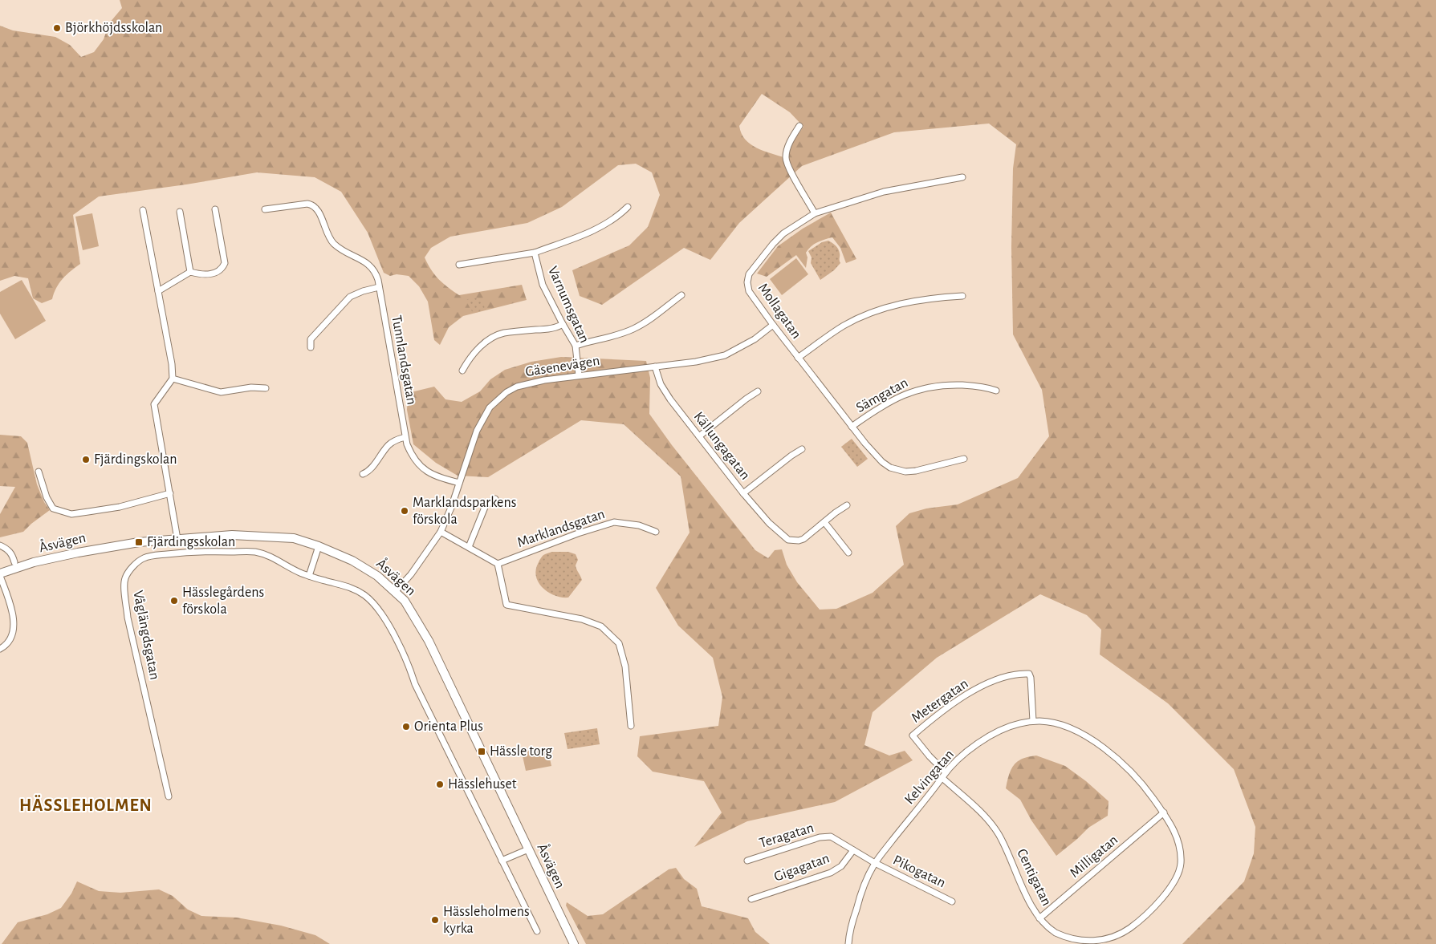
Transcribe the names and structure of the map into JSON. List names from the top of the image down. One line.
{"streets":{"street":["Varnumsgatan","Mollagatan","Tunnlandsgatan","Gäsenevägen","Sämgatan","Källungagatan","Marklandsgatan","Åsvägen","Våglängdsgatan","Metergatan","Kelvingatan","Teragatan","Milligatan","Gigagatan","Pikogatan","Centigatan"]},"crossings":[["Varnumsgatan","Gäsenevägen"],["Mollagatan","Gäsenevägen"],["Mollagatan","Sämgatan"],["Tunnlandsgatan","Gäsenevägen"],["Gäsenevägen","Källungagatan"],["Gäsenevägen","Åsvägen"],["Metergatan","Kelvingatan"],["Metergatan","Centigatan"],["Kelvingatan","Teragatan"],["Kelvingatan","Milligatan"],["Kelvingatan","Pikogatan"],["Kelvingatan","Centigatan"],["Teragatan","Gigagatan"],["Teragatan","Pikogatan"],["Milligatan","Centigatan"]],"districts":["HÄSSLEHOLMEN"],"places":{"other":["Björkhöjdsskolan","Fjärdingskolan","Marklandsparkens förskola","Hässlegårdens förskola","Orienta Plus","Hässlehuset","Hässleholmens kyrka"],"transit":["Fjärdingsskolan","Hässle torg"]}}
